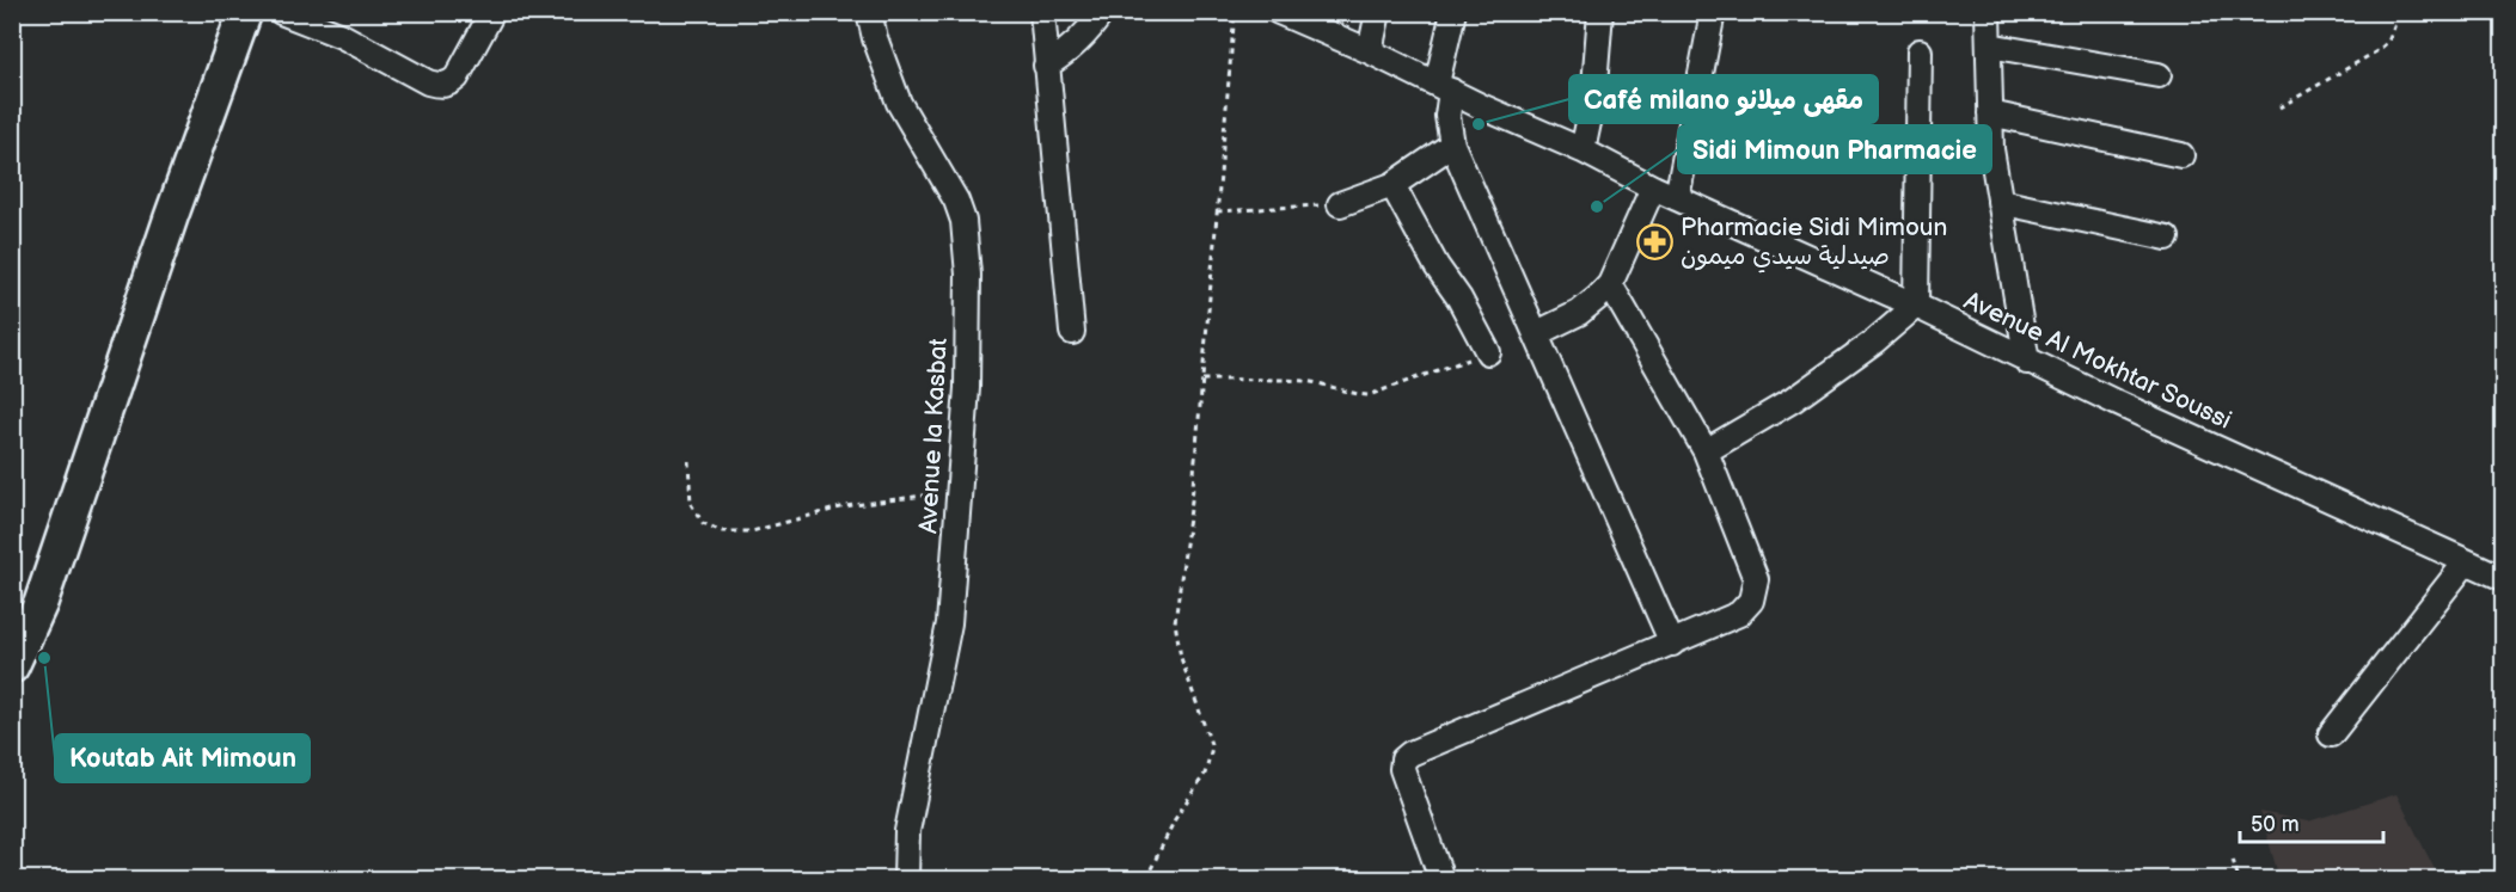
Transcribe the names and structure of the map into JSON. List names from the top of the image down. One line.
{"streets":{"street":["Avenue Al Mokhtar Soussi","Avenue la Kasbat"]},"places":{"other":["Café milano مقهى ميلانو","Sidi Mimoun Pharmacie","Koutab Ait Mimoun"],"pharmacy":["Pharmacie Sidi Mimoun صيدلية سيدي ميمون"]},"scale_bar":"50 m"}
